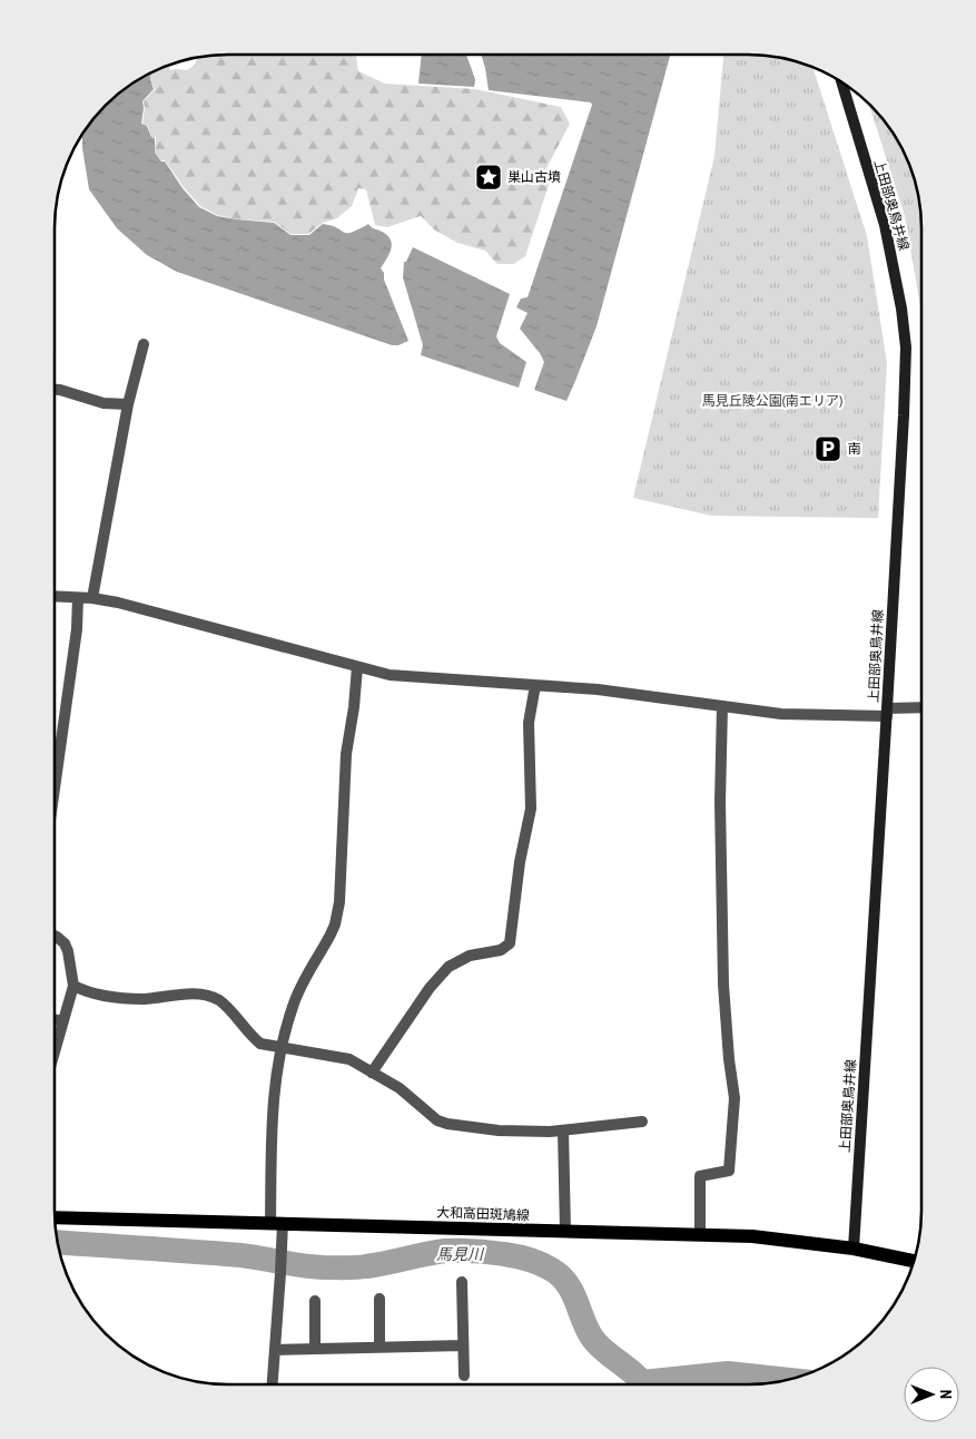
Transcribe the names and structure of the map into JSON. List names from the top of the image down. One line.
{"streets":{"main road":["大和高田斑鳩線"],"street":["上田部奥鳥井線"]},"crossings":[["上田部奥鳥井線","大和高田斑鳩線"]],"water":["馬見川"],"parks":["馬見丘陵公園(南エリア)"],"places":{"place":["巣山古墳"],"parking":["南"]},"north":"right"}
